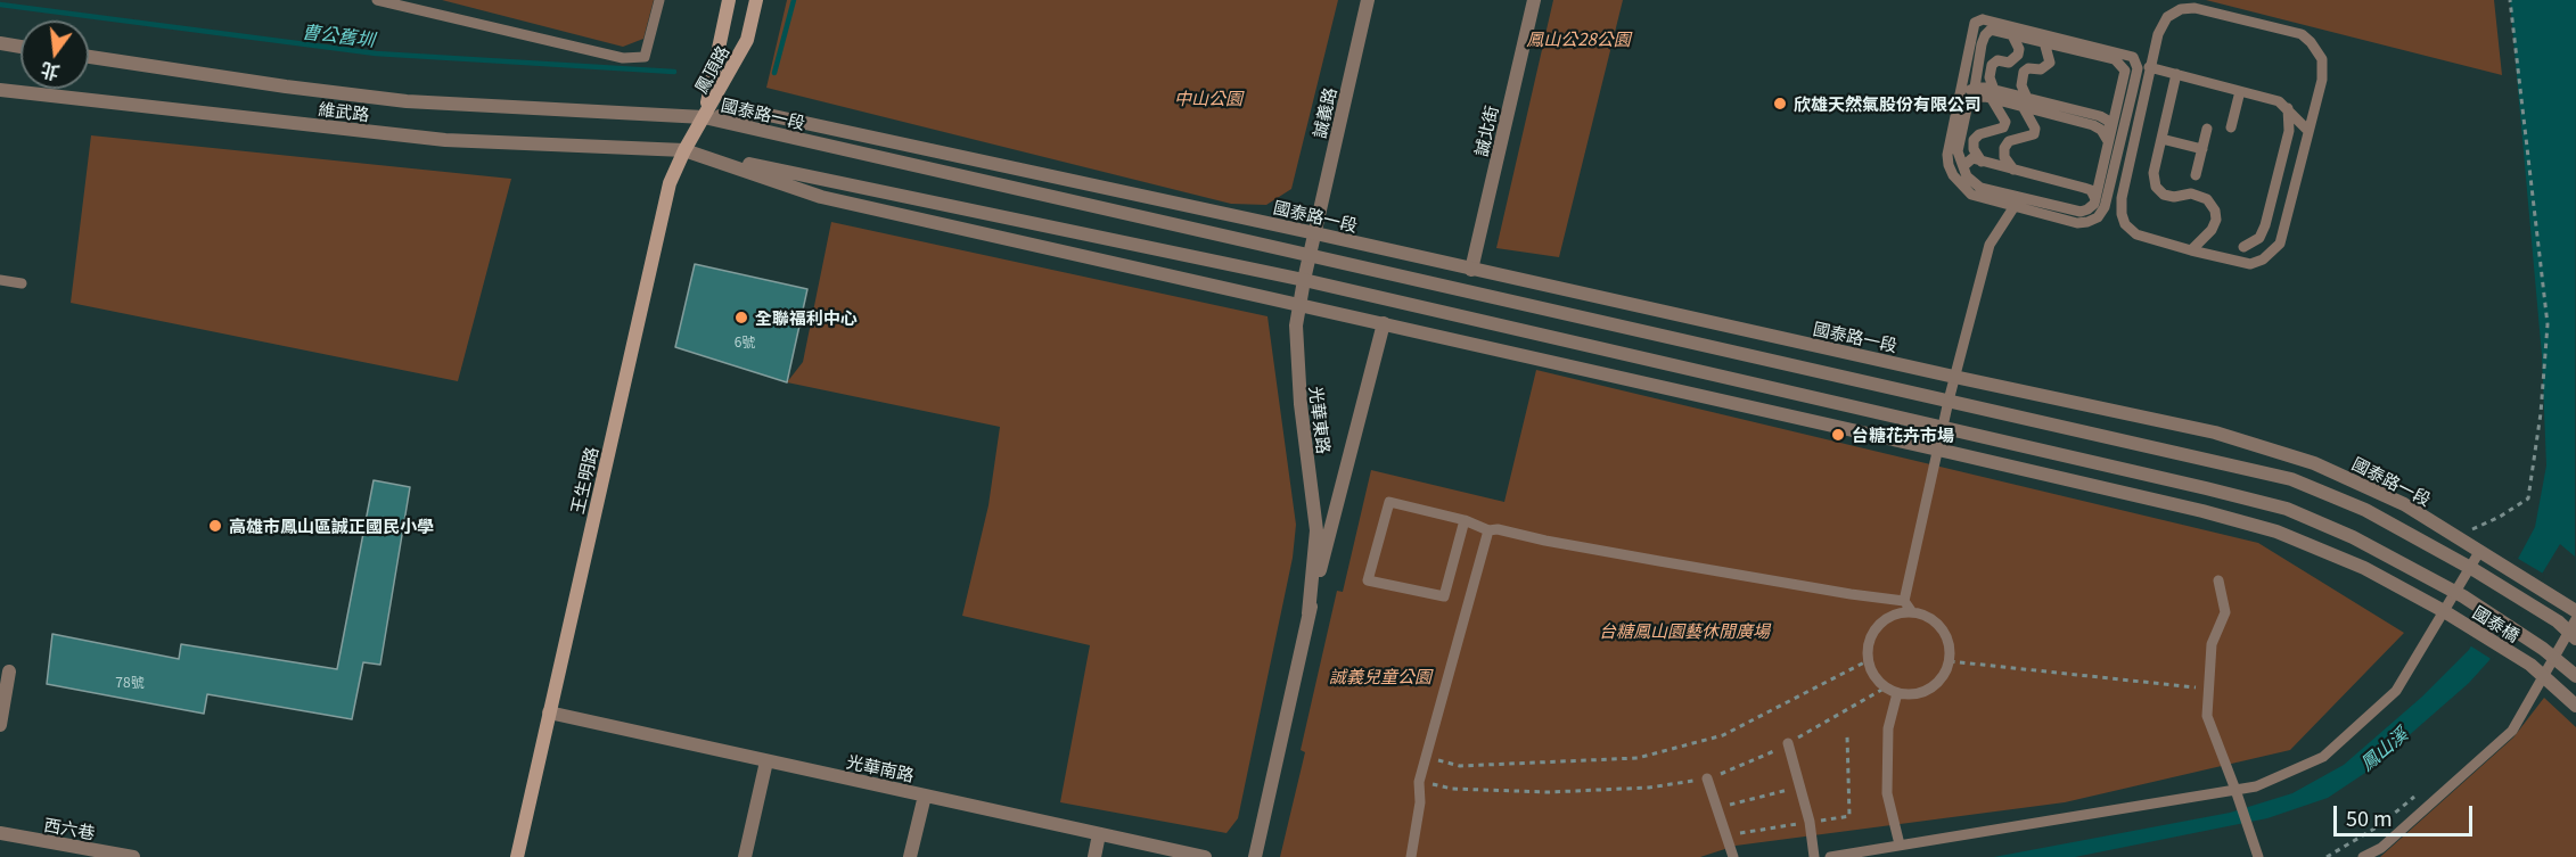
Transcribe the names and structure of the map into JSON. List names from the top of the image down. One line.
{"streets":{"main road":["鳳頂路","王生明路"],"street":["維武路","誠義路","國泰路一段","誠北街","光華東路","國泰橋","光華南路","西六巷"]},"crossings":[["鳳頂路","維武路"],["鳳頂路","國泰路一段"],["鳳頂路","王生明路"],["維武路","國泰路一段"],["維武路","王生明路"],["誠義路","國泰路一段"],["誠義路","光華東路"],["國泰路一段","誠北街"],["國泰路一段","光華東路"],["國泰路一段","王生明路"],["國泰路一段","國泰橋"],["王生明路","光華南路"]],"water":["曹公舊圳","鳳山溪"],"parks":["鳳山公28公園","中山公園","台糖鳳山園藝休閒廣場","誠義兒童公園"],"places":["欣雄天然氣股份有限公司","全聯福利中心","台糖花卉市場","高雄市鳳山區誠正國民小學"],"house_numbers":["6號","78號"],"scale_bar":"50 m","north":"bottom"}
